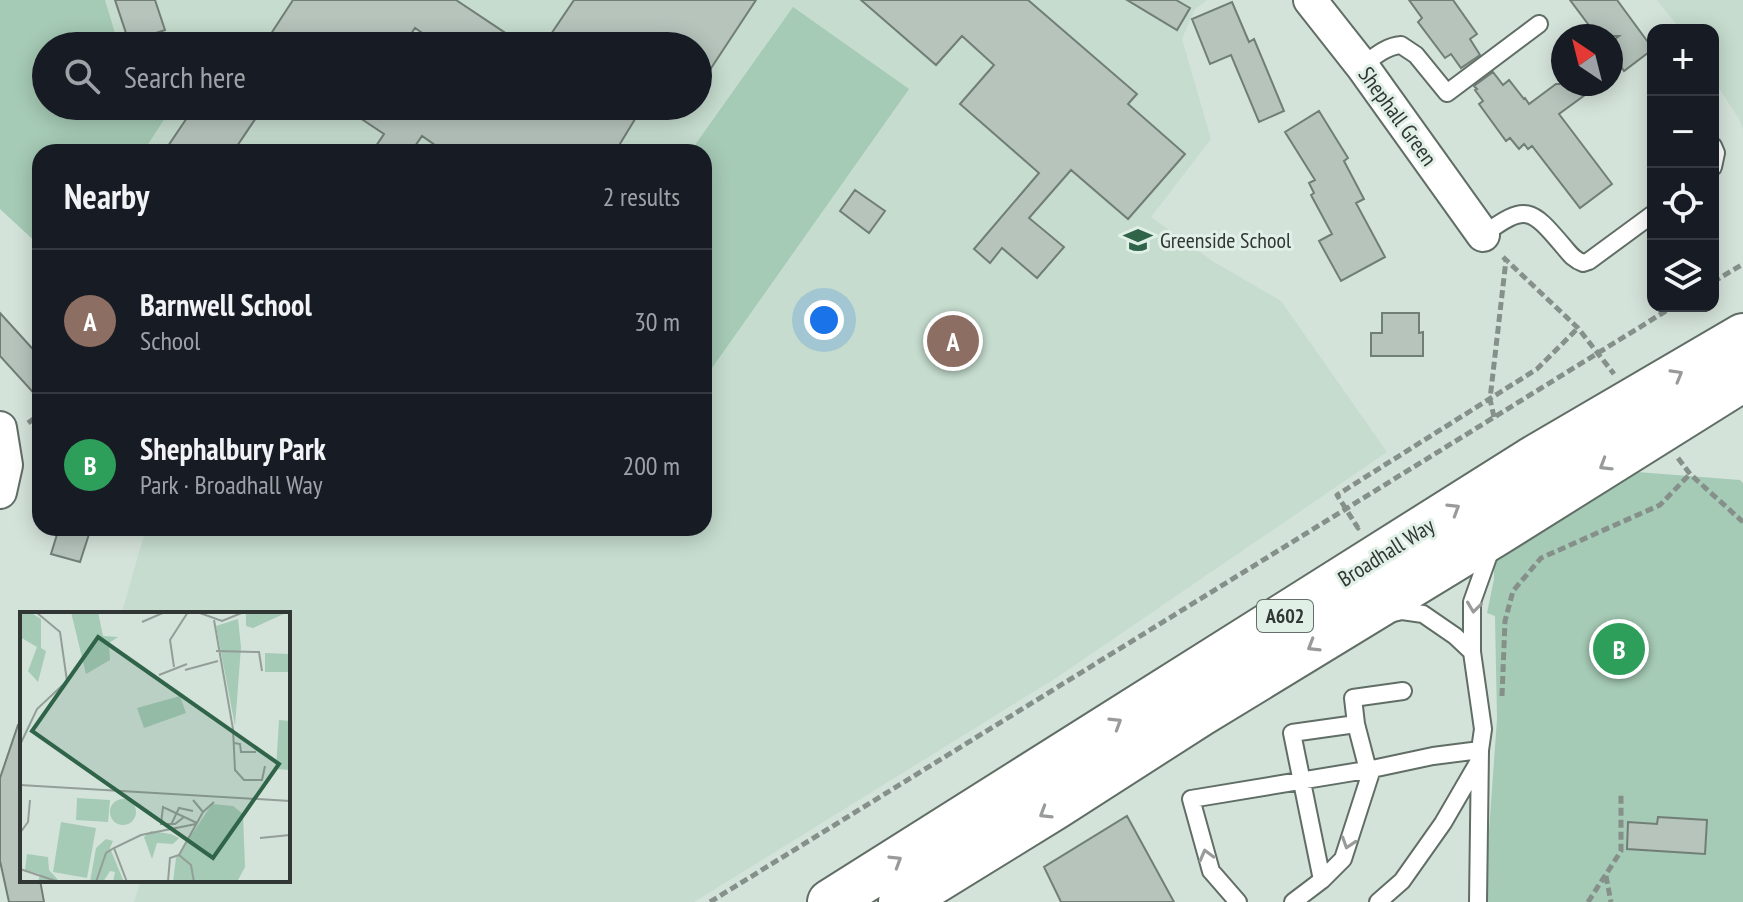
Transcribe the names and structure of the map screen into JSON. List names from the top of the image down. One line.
{"streets":{"highway":["Broadhall Way","A602"],"street":["Shephall Green"]},"places":{"school or university":["Greenside School"]},"north":"top left","page":{"map_buttons":["+","−"],"search":"Search here","heading":["Nearby","2 results"],"list":[{"mark":"A","name":"Barnwell School","note":"School","value":"30 m"},{"mark":"B","name":"Shephalbury Park","note":"Park · Broadhall Way","value":"200 m"}],"pins":["A","B"]}}
